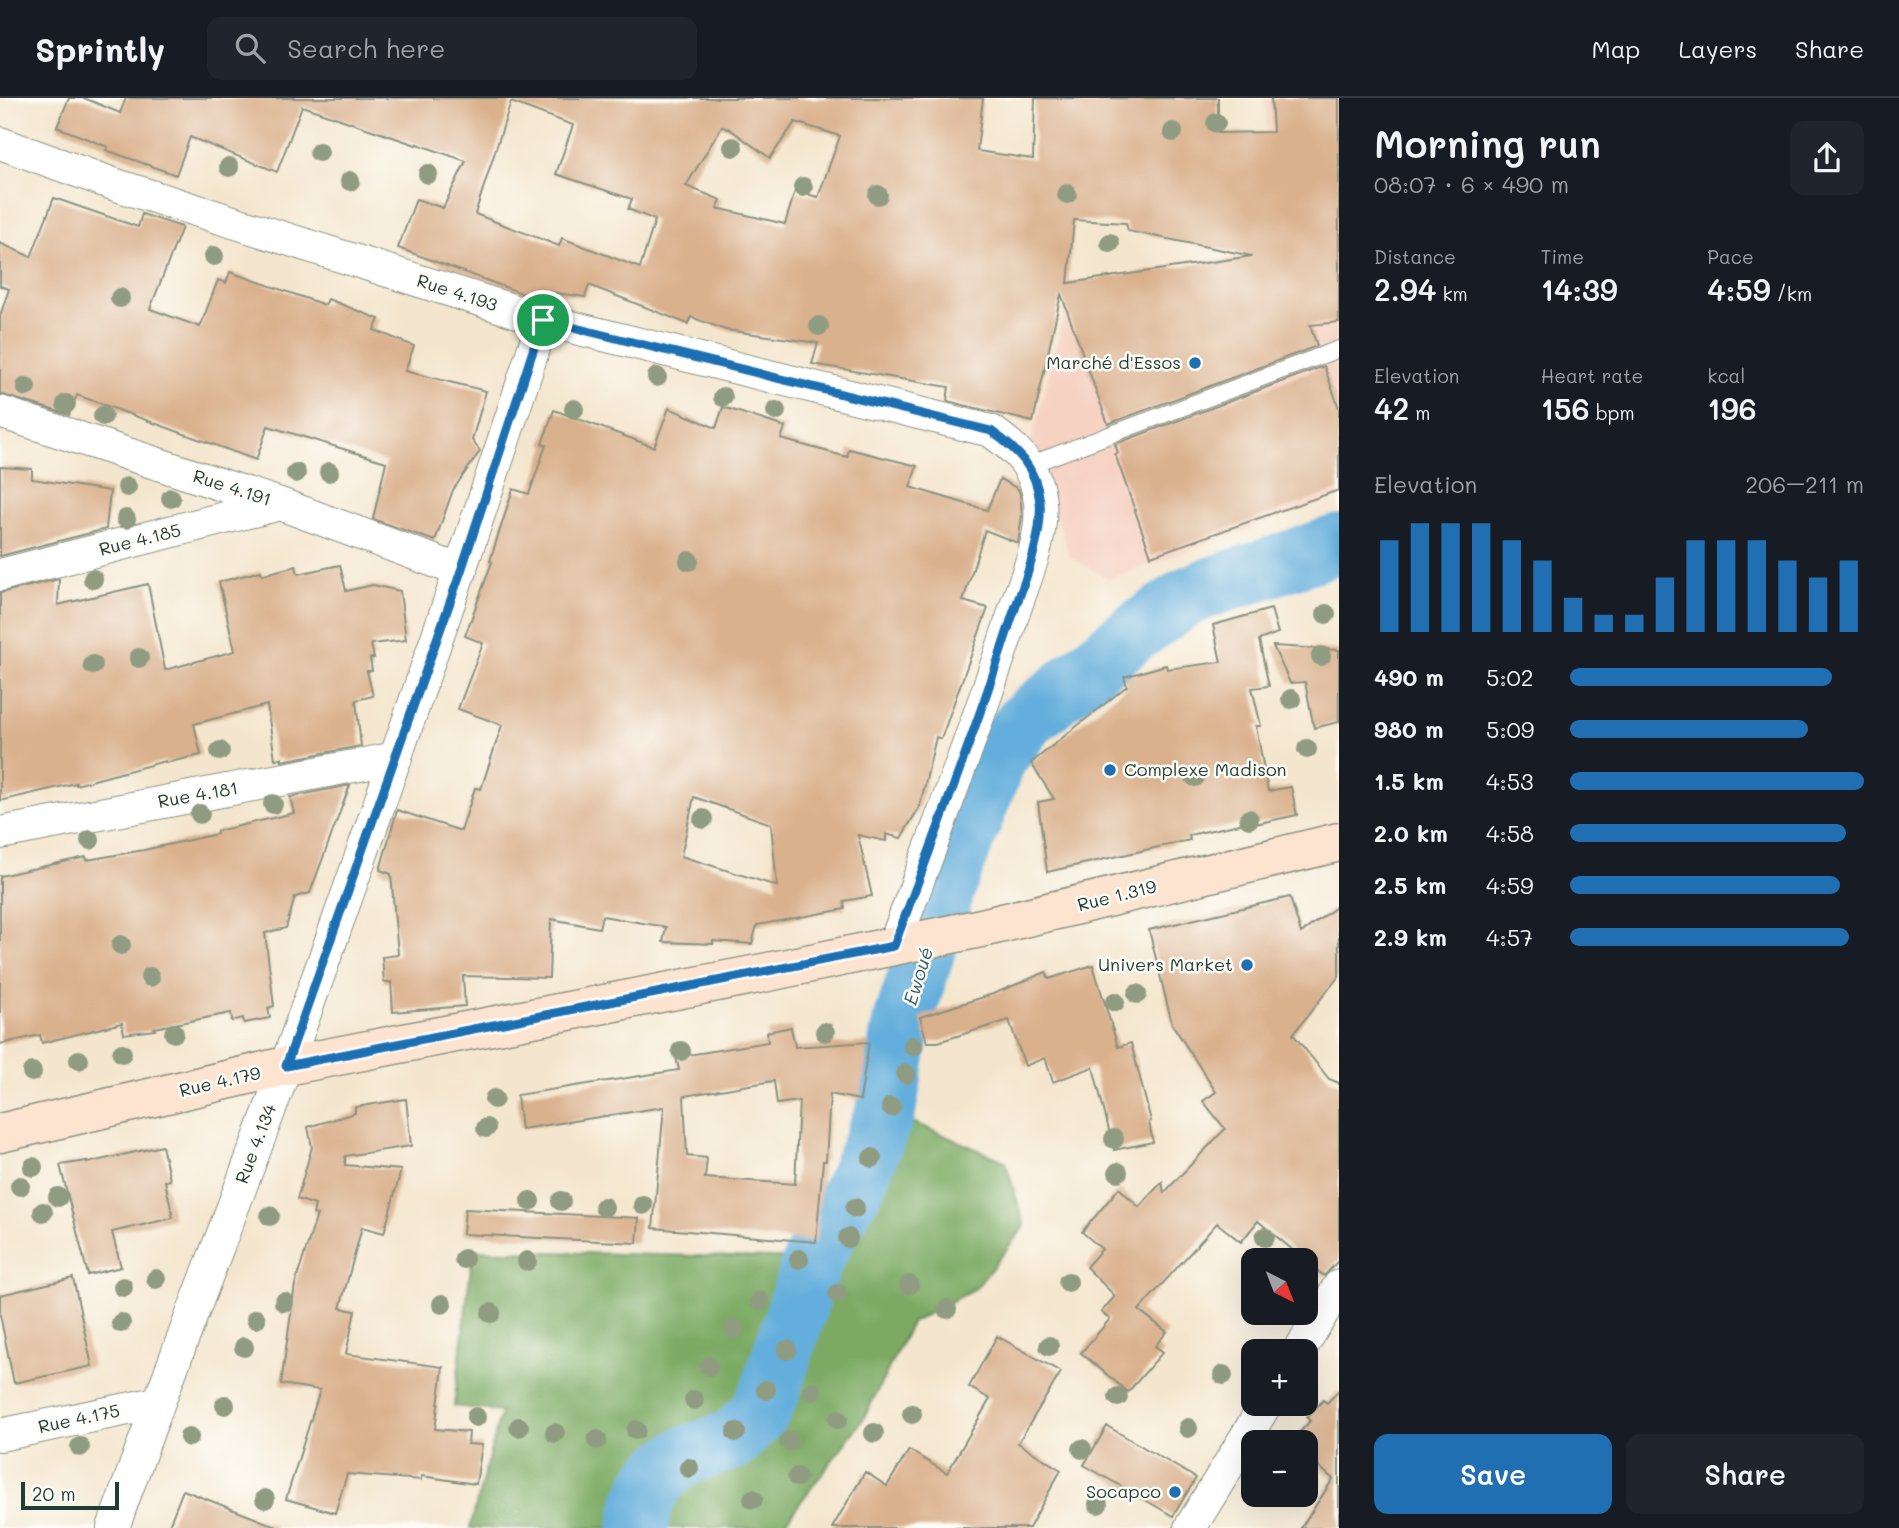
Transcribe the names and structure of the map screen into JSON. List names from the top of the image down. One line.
{"streets":{"street":["Rue 4.193","Rue 4.191","Rue 4.185","Rue 4.181","Rue 1.319","Rue 4.179","Rue 4.134","Rue 4.175"]},"crossings":[["Rue 4.193","Rue 1.319"],["Rue 4.193","Rue 4.179"],["Rue 4.193","Rue 4.134"],["Rue 4.191","Rue 4.185"],["Rue 4.191","Rue 4.134"],["Rue 4.181","Rue 4.134"],["Rue 1.319","Rue 4.179"],["Rue 4.179","Rue 4.134"],["Rue 4.134","Rue 4.175"]],"water":["Ewoué"],"places":["Marché d'Essos","Complexe Madison","Univers Market","Socapco"],"scale_bar":"20 m","north":"bottom right","page":{"header":"Sprintly","search":"Search here","nav":["Map","Layers","Share"],"heading":["Morning run","08:07 · 6 × 490 m"],"stats":[["Distance","2.94 km"],["Time","14:39"],["Pace","4:59 /km"],["Elevation","42 m"],["Heart rate","156 bpm"],["kcal","196"]],"chart":["Elevation","206–211 m"],"list":[{"name":"490 m","note":"5:02"},{"name":"980 m","note":"5:09"},{"name":"1.5 km","note":"4:53"},{"name":"2.0 km","note":"4:58"},{"name":"2.5 km","note":"4:59"},{"name":"2.9 km","note":"4:57"}],"map_buttons":["+","−"],"buttons":["Save","Share"],"scale":"20 m"}}
